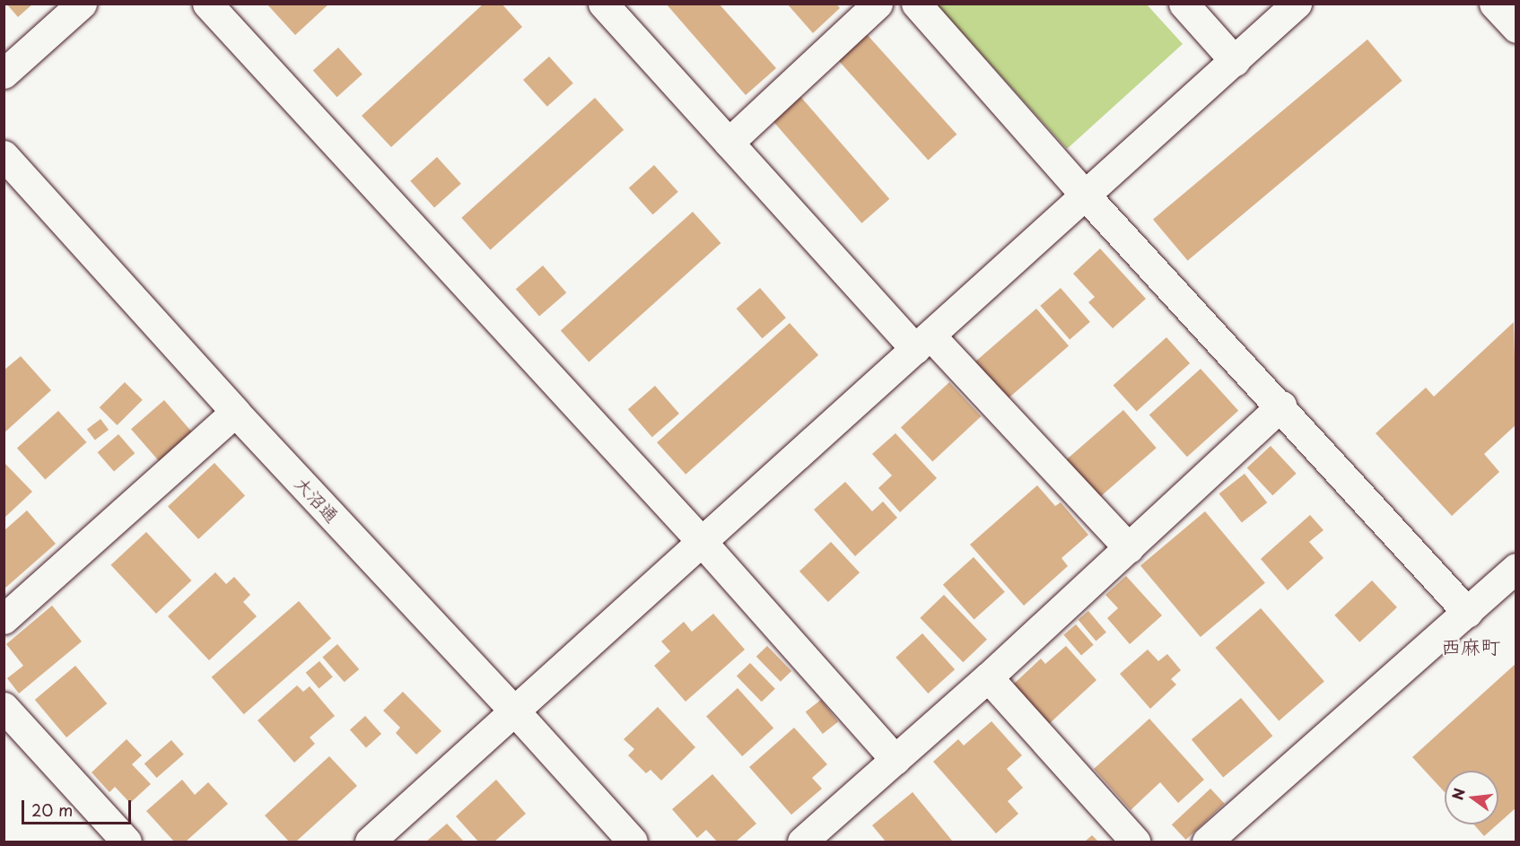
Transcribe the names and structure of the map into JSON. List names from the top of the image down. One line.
{"streets":{"street":["大沼通"]},"districts":["西麻町"],"scale_bar":"20 m","north":"left"}
